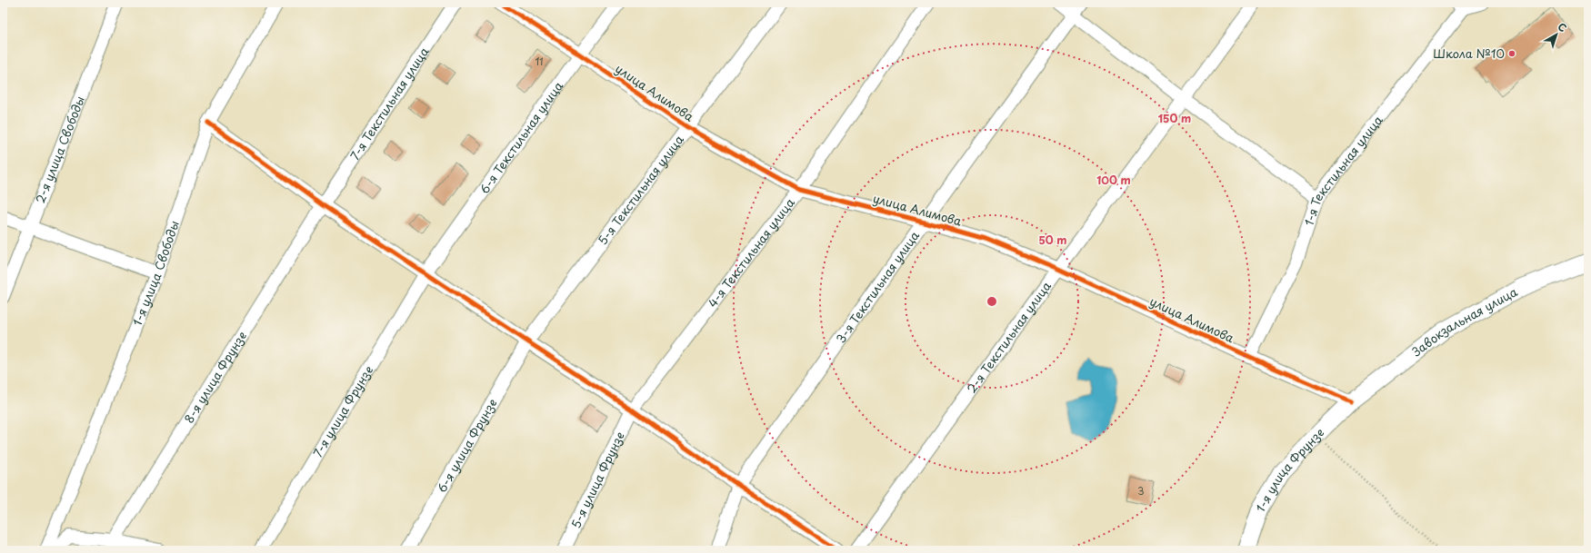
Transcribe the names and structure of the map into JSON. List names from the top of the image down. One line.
{"streets":{"main road":["Завокзальная улица","1-я улица Фрунзе"],"street":["улица Алимова","7-я Текстильная улица","6-я Текстильная улица","2-я улица Свободы","1-я Текстильная улица","5-я Текстильная улица","4-я Текстильная улица","1-я улица Свободы","3-я Текстильная улица","2-я Текстильная улица","8-я улица Фрунзе","7-я улица Фрунзе","6-я улица Фрунзе","5-я улица Фрунзе"]},"crossings":[["улица Алимова","6-я Текстильная улица"],["улица Алимова","1-я Текстильная улица"],["улица Алимова","5-я Текстильная улица"],["улица Алимова","4-я Текстильная улица"],["улица Алимова","3-я Текстильная улица"],["улица Алимова","Завокзальная улица"],["улица Алимова","2-я Текстильная улица"],["улица Алимова","1-я улица Фрунзе"],["7-я Текстильная улица","8-я улица Фрунзе"],["6-я Текстильная улица","7-я улица Фрунзе"],["5-я Текстильная улица","6-я улица Фрунзе"],["4-я Текстильная улица","5-я улица Фрунзе"],["Завокзальная улица","1-я улица Фрунзе"]],"places":["Школа №10"],"house_numbers":["11","3"],"north":"top right","rings":["150 m","100 m","50 m"]}
